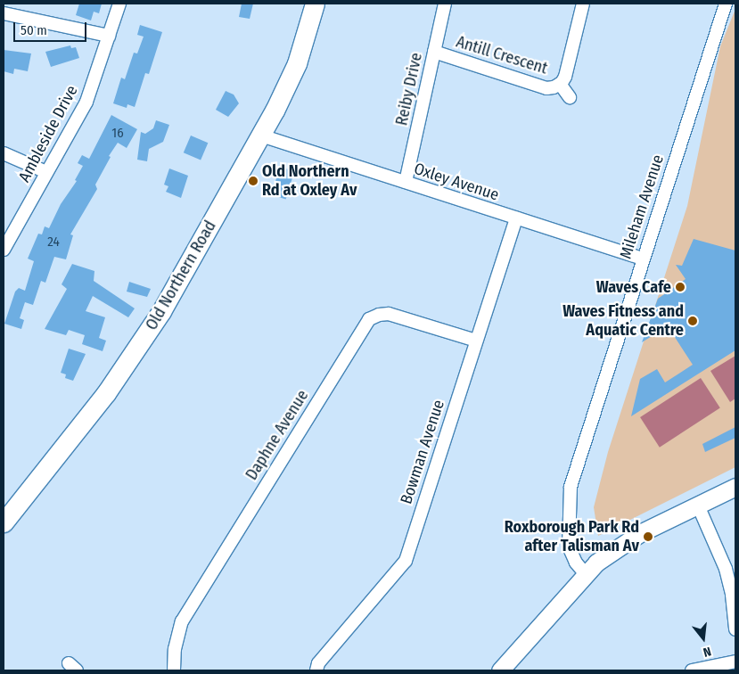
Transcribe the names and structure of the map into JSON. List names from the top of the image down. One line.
{"streets":{"main road":["Old Northern Road"],"street":["Antill Crescent","Reiby Drive","Ambleside Drive","Oxley Avenue","Mileham Avenue","Daphne Avenue","Bowman Avenue"]},"crossings":[["Antill Crescent","Reiby Drive"],["Reiby Drive","Oxley Avenue"],["Oxley Avenue","Mileham Avenue"],["Oxley Avenue","Old Northern Road"],["Oxley Avenue","Bowman Avenue"],["Daphne Avenue","Bowman Avenue"]],"places":["Old Northern Rd at Oxley Av","Waves Cafe","Waves Fitness and Aquatic Centre","Roxborough Park Rd after Talisman Av"],"house_numbers":["16","24"],"scale_bar":"50 m","north":"bottom"}
